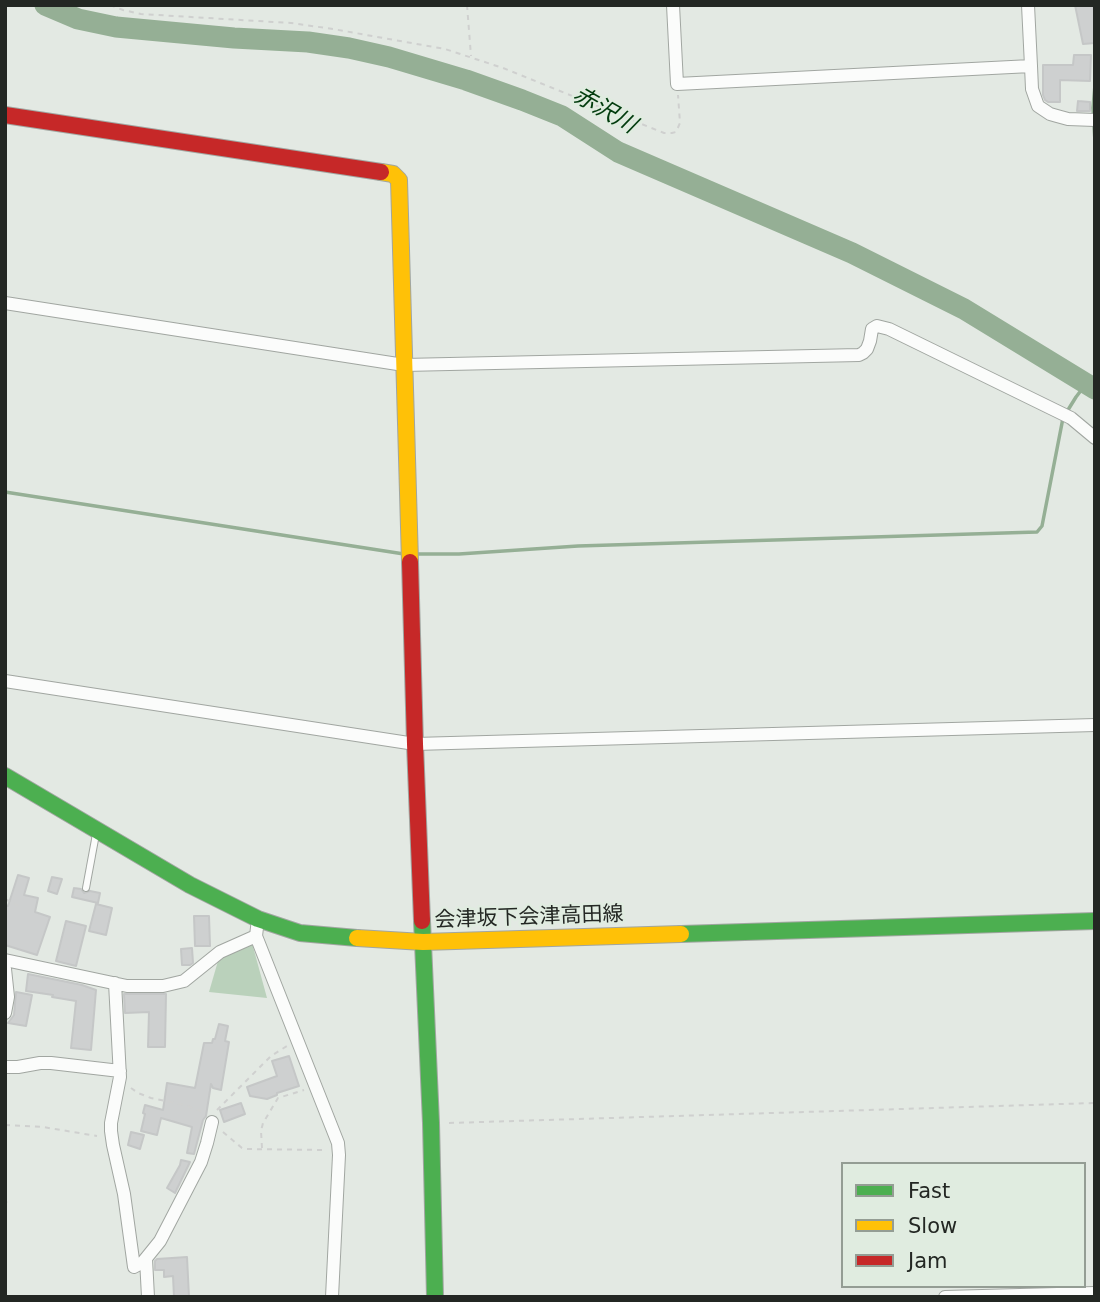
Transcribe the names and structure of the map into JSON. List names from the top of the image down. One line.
{"streets":{"street":["会津坂下会津高田線"]},"water":["赤沢川"],"legend":["Fast","Slow","Jam"]}
